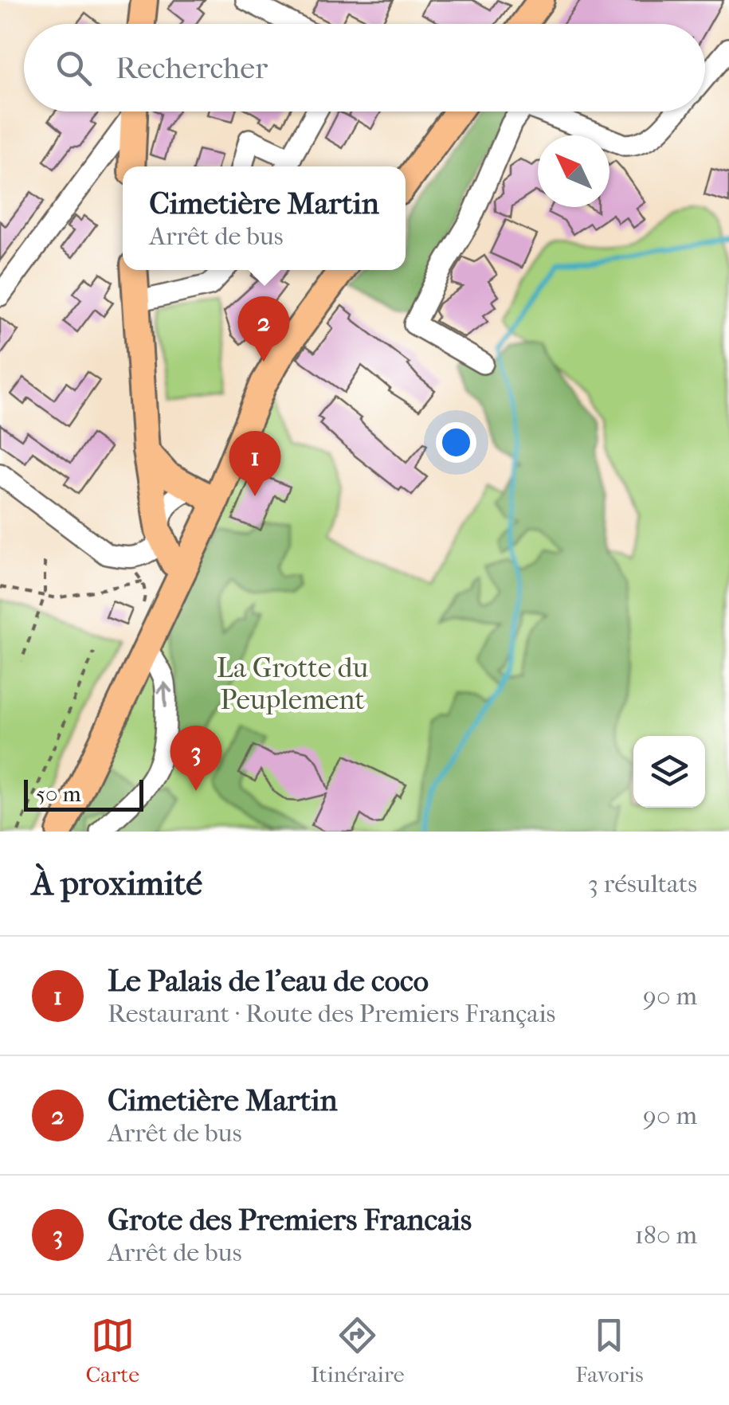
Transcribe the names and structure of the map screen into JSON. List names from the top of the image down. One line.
{"parks":["La Grotte du Peuplement"],"scale_bar":"50 m","north":"top left","page":{"search":"Rechercher","popup":["Cimetière Martin","Arrêt de bus"],"pins":["2","1","3"],"scale":"50 m","heading":["À proximité","3 résultats"],"list":[{"mark":"1","name":"Le Palais de l’eau de coco","note":"Restaurant · Route des Premiers Français","value":"90 m"},{"mark":"2","name":"Cimetière Martin","note":"Arrêt de bus","value":"90 m"},{"mark":"3","name":"Grote des Premiers Francais","note":"Arrêt de bus","value":"180 m"}],"nav":["Carte","Itinéraire","Favoris"]}}
